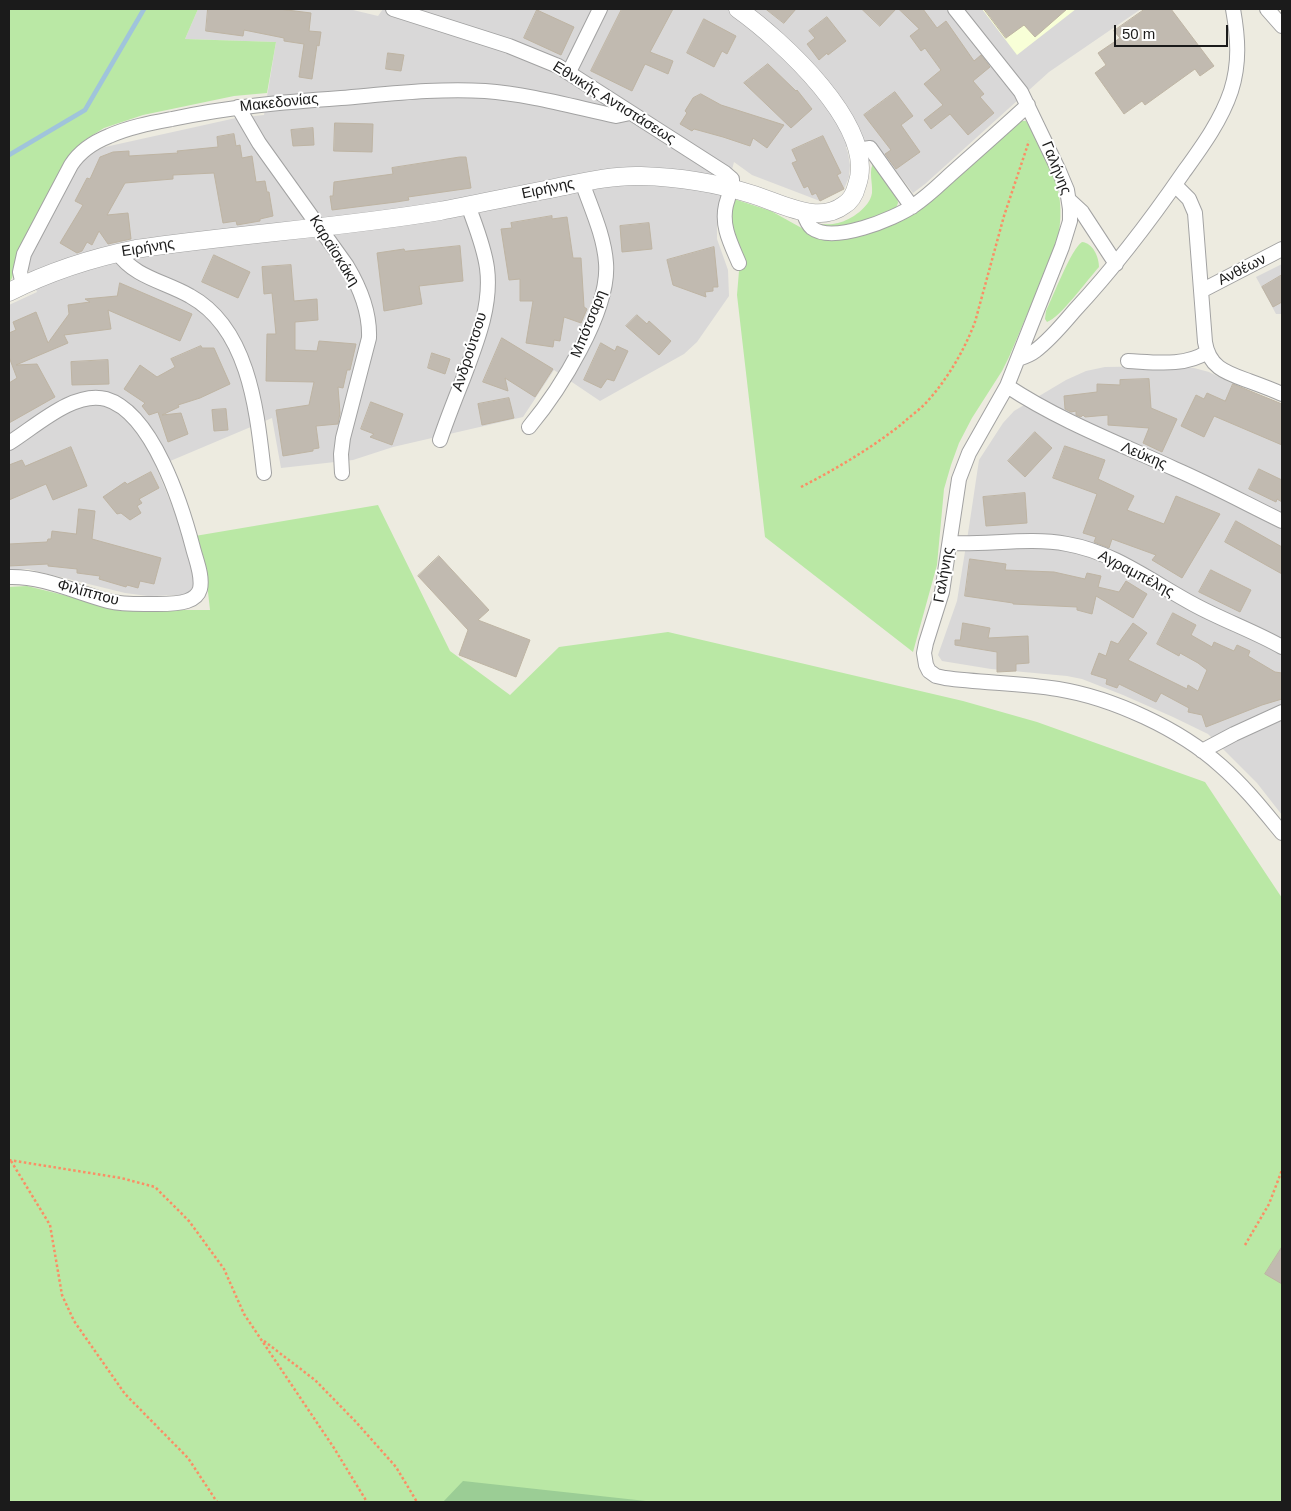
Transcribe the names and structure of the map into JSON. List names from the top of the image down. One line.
{"streets":{"street":["Μακεδονίας","Εθνικής Αντιστάσεως","Γαλήνης","Ειρήνης","Καραϊσκάκη","Ανθέων","Μπότσαρη","Ανδρούτσου","Λεύκης","Αγραμπέλης","Φιλίππου"]},"crossings":[["Μακεδονίας","Εθνικής Αντιστάσεως"],["Μακεδονίας","Ειρήνης"],["Μακεδονίας","Καραϊσκάκη"],["Εθνικής Αντιστάσεως","Ειρήνης"],["Γαλήνης","Λεύκης"],["Γαλήνης","Αγραμπέλης"],["Ειρήνης","Καραϊσκάκη"],["Ειρήνης","Μπότσαρη"],["Ειρήνης","Ανδρούτσου"]],"scale_bar":"50 m"}
